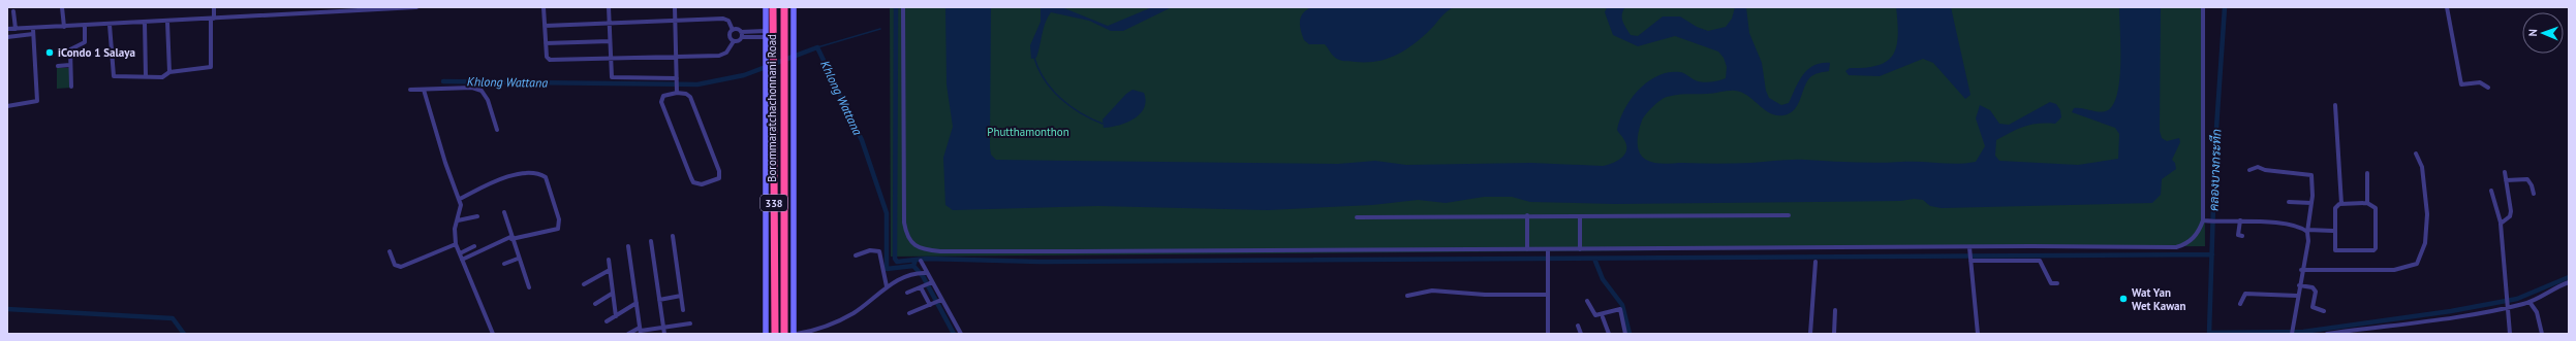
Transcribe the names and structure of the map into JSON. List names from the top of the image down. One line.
{"streets":{"highway":["Borommaratchachonnani Road","338"]},"water":["Khlong Wattana","คลองบางกระทึก"],"parks":["Phutthamonthon"],"places":["iCondo 1 Salaya","Wat Yan Wet Kawan"],"north":"left"}
